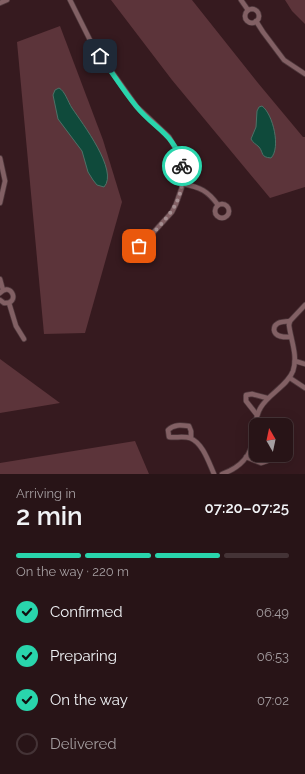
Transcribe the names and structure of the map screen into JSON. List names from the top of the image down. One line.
{"north":"top","page":{"heading":["2 min","Arriving in","07:20–07:25"],"bar":"On the way · 220 m","list":[["Confirmed","06:49"],["Preparing","06:53"],["On the way","07:02"],"Delivered"]}}
